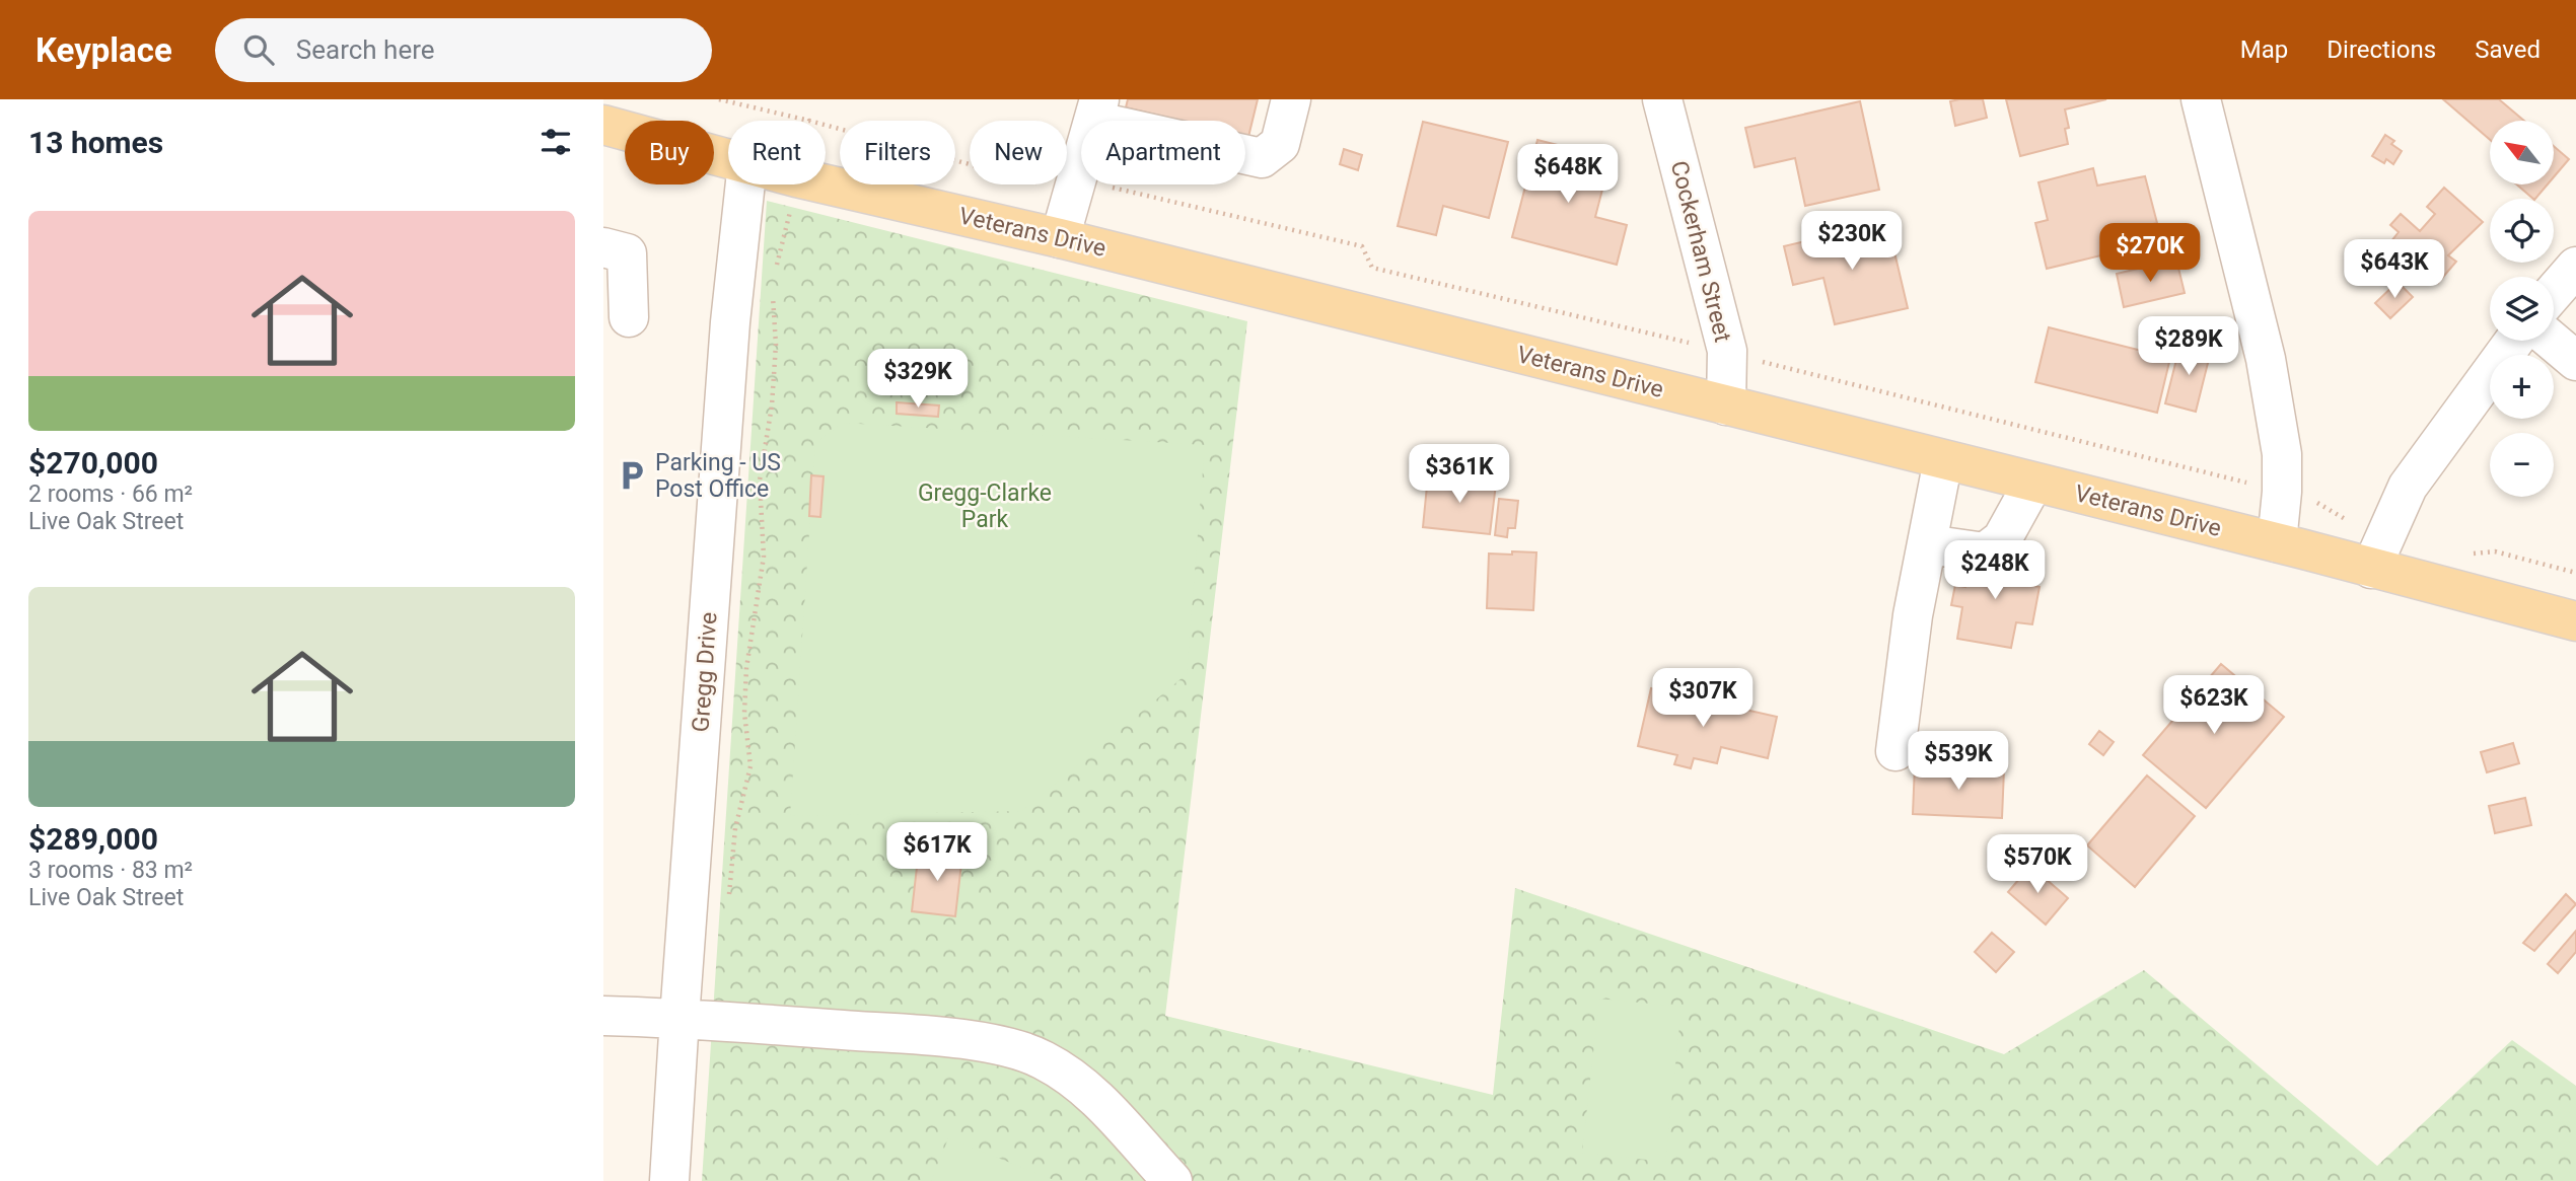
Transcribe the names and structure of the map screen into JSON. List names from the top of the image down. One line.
{"streets":{"main road":["Veterans Drive"],"street":["Cockerham Street","Gregg Drive"]},"crossings":[["Veterans Drive","Cockerham Street"]],"parks":["Gregg-Clarke Park"],"places":{"parking":["Parking - US Post Office"]},"north":"top left","page":{"header":"Keyplace","search":"Search here","nav":["Map","Directions","Saved"],"heading":"13 homes","map_buttons":["+","−"],"chip":["Buy","Rent","Filters","New","Apartment"],"price":["$648K","$230K","$270K","$643K","$289K","$329K","$361K","$248K","$307K","$623K","$539K","$617K","$570K"],"list":[{"name":"$270,000","note":"2 rooms · 66 m² · Live Oak Street"},{"name":"$289,000","note":"3 rooms · 83 m² · Live Oak Street"}]}}
